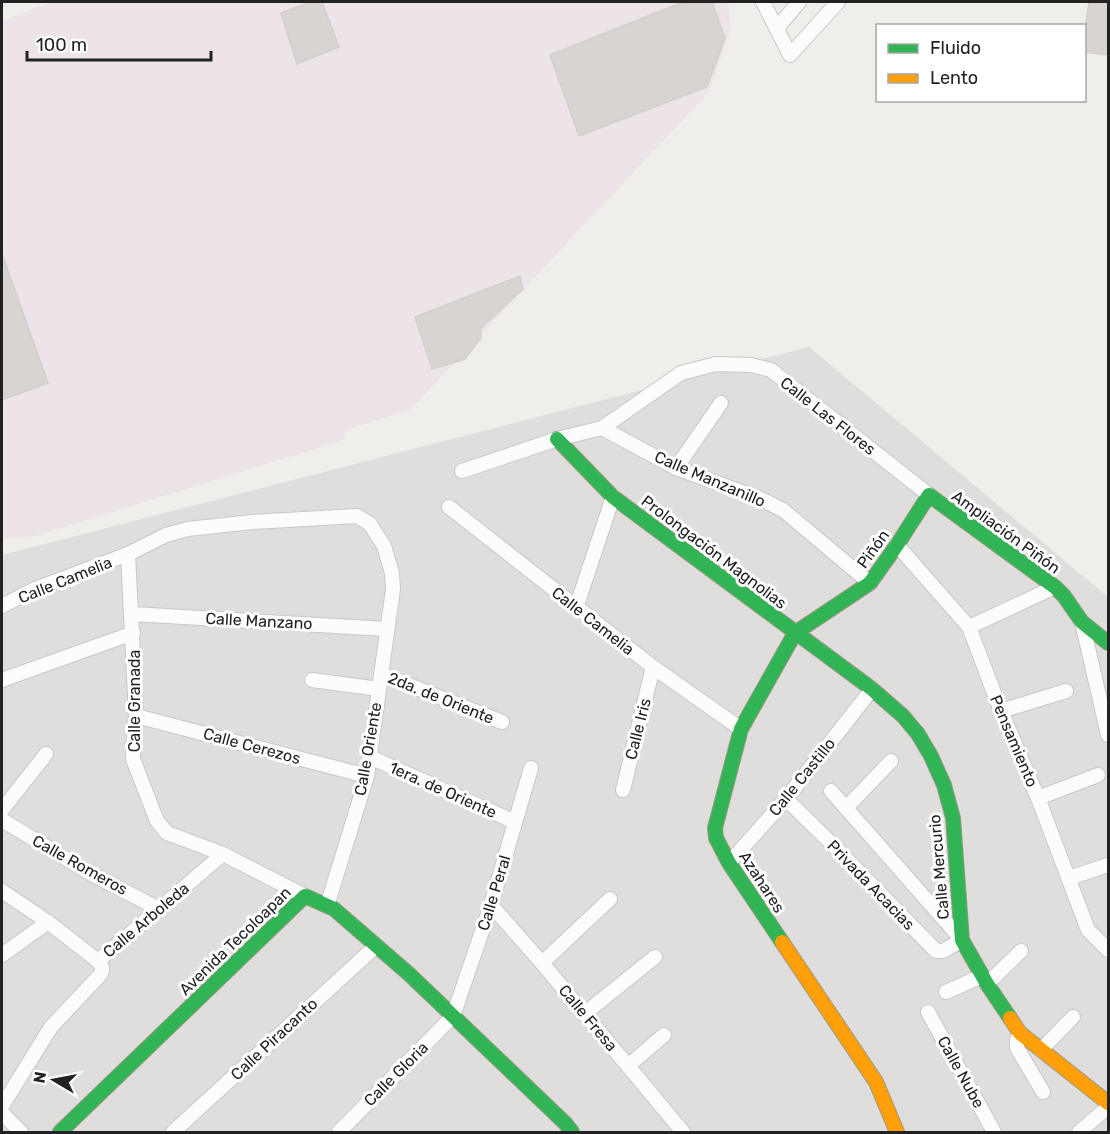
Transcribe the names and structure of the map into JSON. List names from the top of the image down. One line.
{"streets":{"street":["Calle Las Flores","Calle Manzanillo","Ampliación Piñón","Piñón","Prolongación Magnolias","Calle Camelia","Calle Manzano","2da. de Oriente","Calle Granada","Calle Iris","Pensamiento","Calle Cerezos","Calle Oriente","Calle Castillo","1era. de Oriente","Calle Romeros","Calle Mercurio","Azahares","Privada Acacias","Calle Peral","Calle Arboleda","Avenida Tecoloapan","Calle Fresa","Calle Piracanto","Calle Nube","Calle Gloria"]},"crossings":[["Calle Las Flores","Calle Manzanillo"],["Calle Las Flores","Ampliación Piñón"],["Calle Las Flores","Piñón"],["Calle Manzanillo","Piñón"],["Ampliación Piñón","Piñón"],["Piñón","Prolongación Magnolias"],["Piñón","Pensamiento"],["Piñón","Calle Mercurio"],["Piñón","Azahares"],["Prolongación Magnolias","Calle Mercurio"],["Prolongación Magnolias","Azahares"],["Calle Camelia","Calle Granada"],["Calle Camelia","Calle Iris"],["Calle Camelia","Calle Oriente"],["Calle Camelia","Azahares"],["Calle Manzano","Calle Granada"],["Calle Manzano","Calle Oriente"],["2da. de Oriente","Calle Oriente"],["Calle Granada","Calle Cerezos"],["Calle Granada","Calle Arboleda"],["Calle Granada","Avenida Tecoloapan"],["Calle Cerezos","Calle Oriente"],["Calle Oriente","1era. de Oriente"],["Calle Oriente","Avenida Tecoloapan"],["Calle Castillo","Calle Mercurio"],["Calle Castillo","Azahares"],["Calle Castillo","Privada Acacias"],["1era. de Oriente","Calle Peral"],["Calle Romeros","Calle Arboleda"],["Calle Mercurio","Azahares"],["Calle Mercurio","Privada Acacias"],["Calle Peral","Avenida Tecoloapan"],["Calle Peral","Calle Fresa"],["Calle Peral","Calle Gloria"],["Avenida Tecoloapan","Calle Piracanto"],["Avenida Tecoloapan","Calle Gloria"]],"legend":["Fluido","Lento"],"scale_bar":"100 m","north":"left"}
